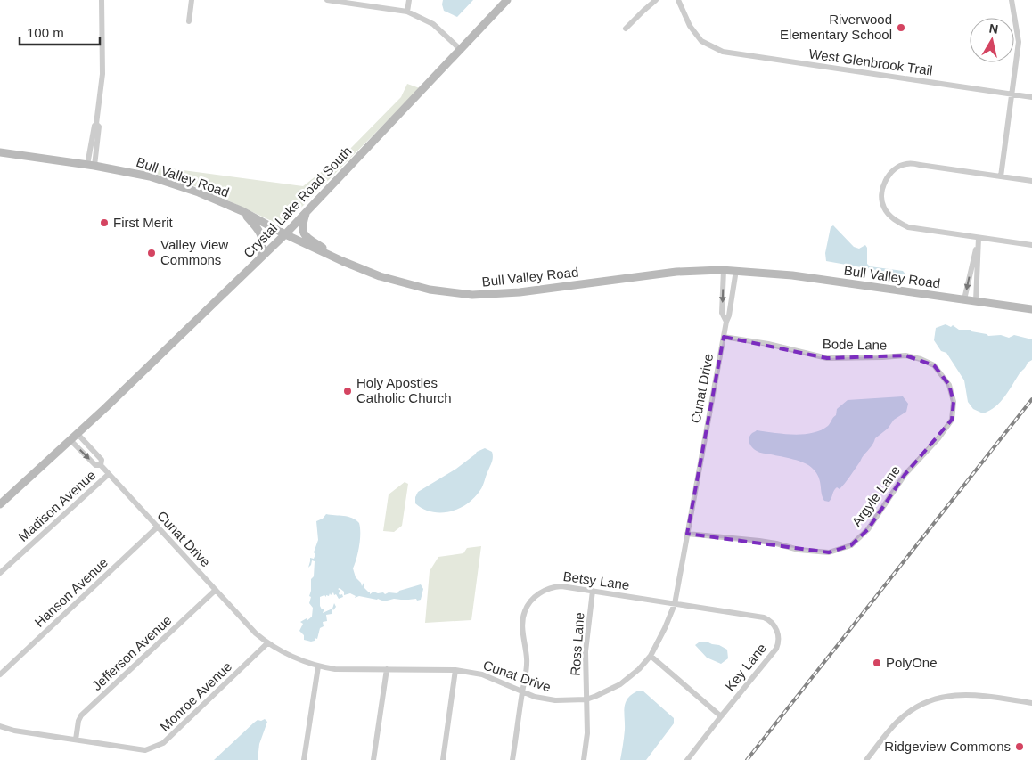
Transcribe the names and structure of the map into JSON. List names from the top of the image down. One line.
{"streets":{"street":["West Glenbrook Trail","Bull Valley Road","Crystal Lake Road South","Bode Lane","Cunat Drive","Argyle Lane","Madison Avenue","Betsy Lane","Hanson Avenue","Ross Lane","Jefferson Avenue","Key Lane","Monroe Avenue"]},"crossings":[["Bull Valley Road","Crystal Lake Road South"],["Bull Valley Road","Cunat Drive"],["Crystal Lake Road South","Cunat Drive"],["Bode Lane","Cunat Drive"],["Bode Lane","Argyle Lane"],["Cunat Drive","Argyle Lane"],["Cunat Drive","Madison Avenue"],["Cunat Drive","Betsy Lane"],["Cunat Drive","Hanson Avenue"],["Cunat Drive","Ross Lane"],["Cunat Drive","Jefferson Avenue"],["Cunat Drive","Key Lane"],["Cunat Drive","Monroe Avenue"],["Betsy Lane","Ross Lane"],["Betsy Lane","Key Lane"],["Jefferson Avenue","Monroe Avenue"]],"places":["Riverwood Elementary School","First Merit","Valley View Commons","Holy Apostles Catholic Church","PolyOne","Ridgeview Commons"],"scale_bar":"100 m","north":"top"}
